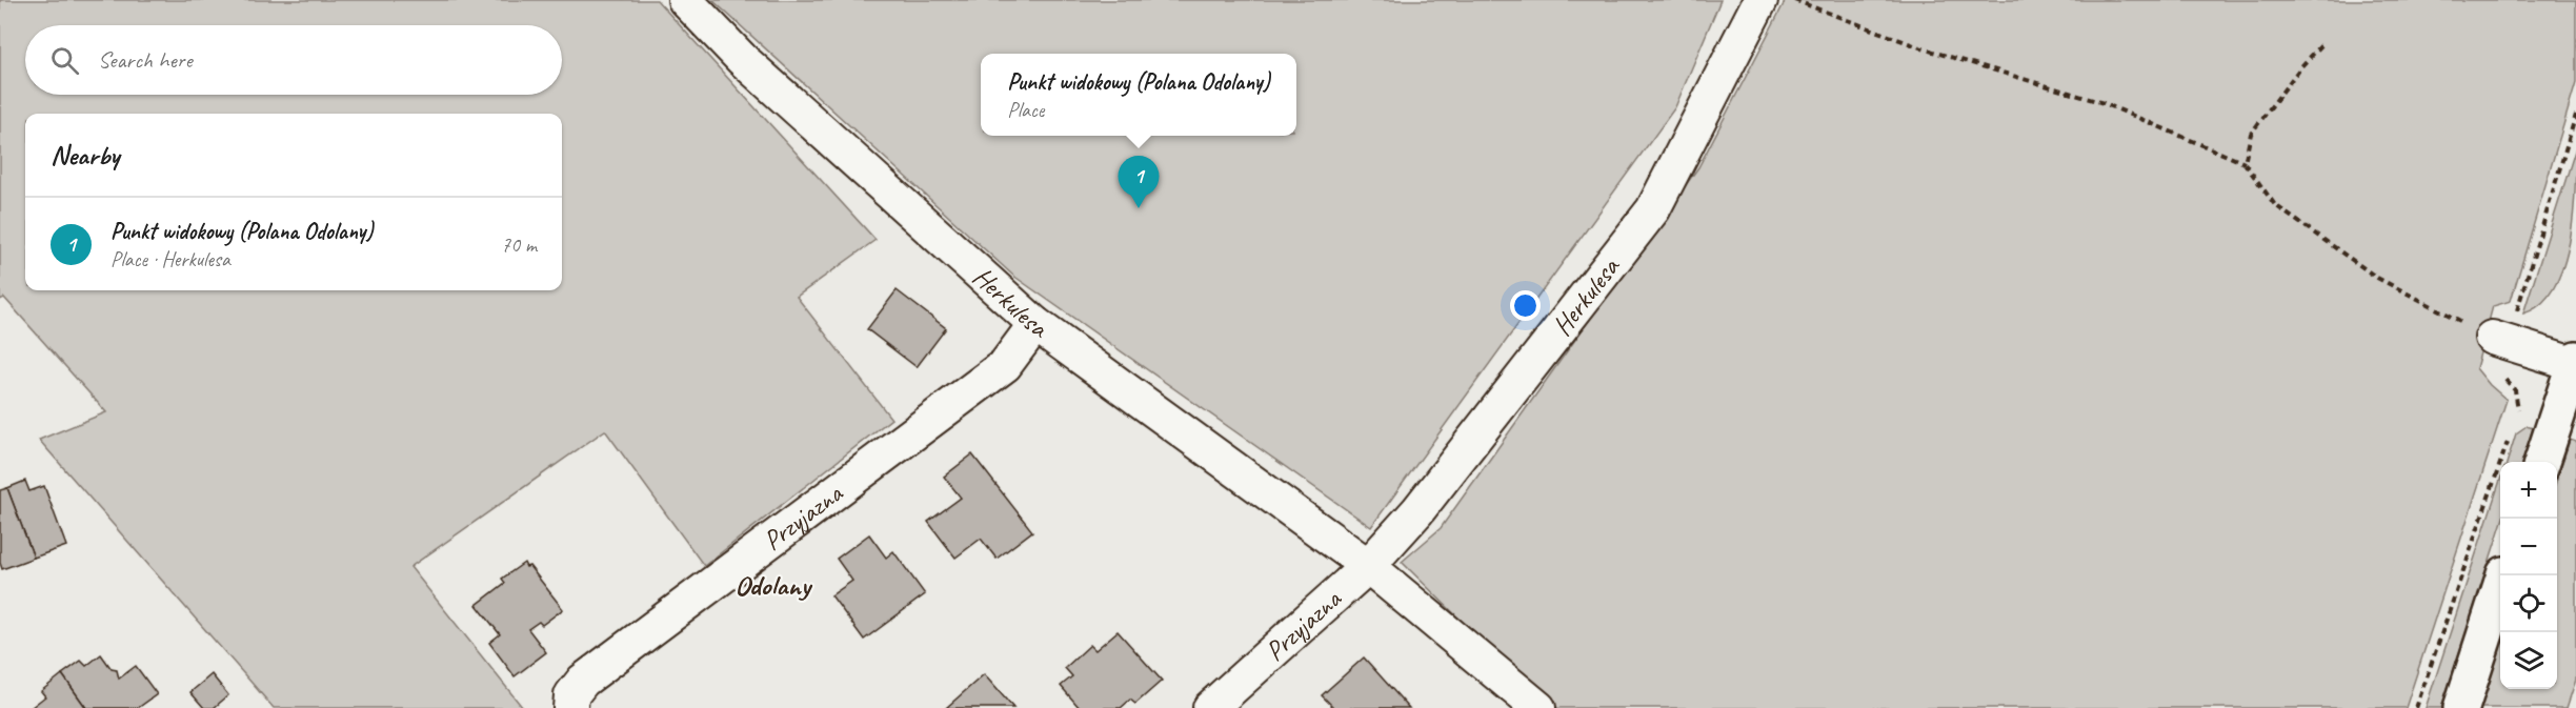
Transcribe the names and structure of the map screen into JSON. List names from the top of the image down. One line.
{"streets":{"street":["Herkulesa","Przyjazna"]},"crossings":[["Herkulesa","Przyjazna"]],"districts":["Odolany"],"page":{"search":"Search here","popup":["Punkt widokowy (Polana Odolany)","Place"],"heading":"Nearby","pins":"1","list":[{"mark":"1","name":"Punkt widokowy (Polana Odolany)","note":"Place · Herkulesa","value":"70 m"}],"map_buttons":["+","−"]}}
